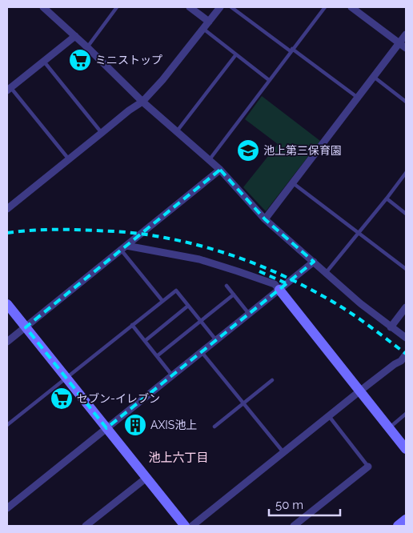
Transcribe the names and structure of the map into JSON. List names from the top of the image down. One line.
{"districts":["池上六丁目"],"places":{"supermarket":["ミニストップ","セブン-イレブン"],"school or university":["池上第三保育園"],"building":["AXIS池上"]},"scale_bar":"50 m"}
